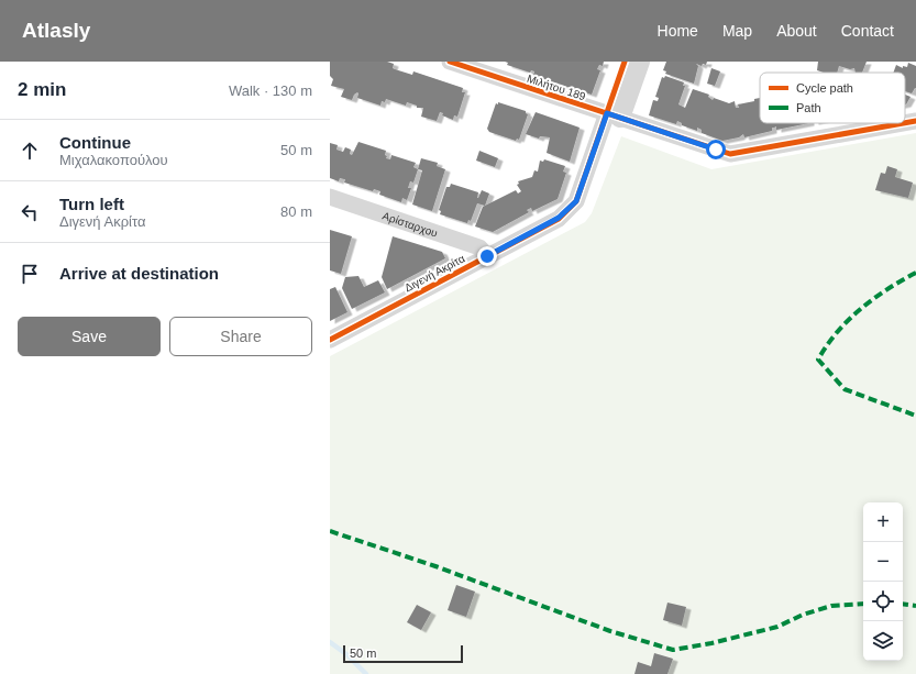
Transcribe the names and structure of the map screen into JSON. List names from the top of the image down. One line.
{"streets":{"street":["Μιλήτου 189","Αρίσταρχου","Διγενή Ακρίτα"]},"crossings":[["Μιλήτου 189","Διγενή Ακρίτα"],["Αρίσταρχου","Διγενή Ακρίτα"]],"legend":["Cycle path","Path"],"scale_bar":"50 m","page":{"header":"Atlasly","nav":["Home","Map","About","Contact"],"heading":["2 min","Walk · 130 m"],"list":[["Continue","Μιχαλακοπούλου","50 m"],["Turn left","Διγενή Ακρίτα","80 m"],"Arrive at destination"],"buttons":["Save","Share"],"map_buttons":["+","−"],"scale":"50 m"}}
